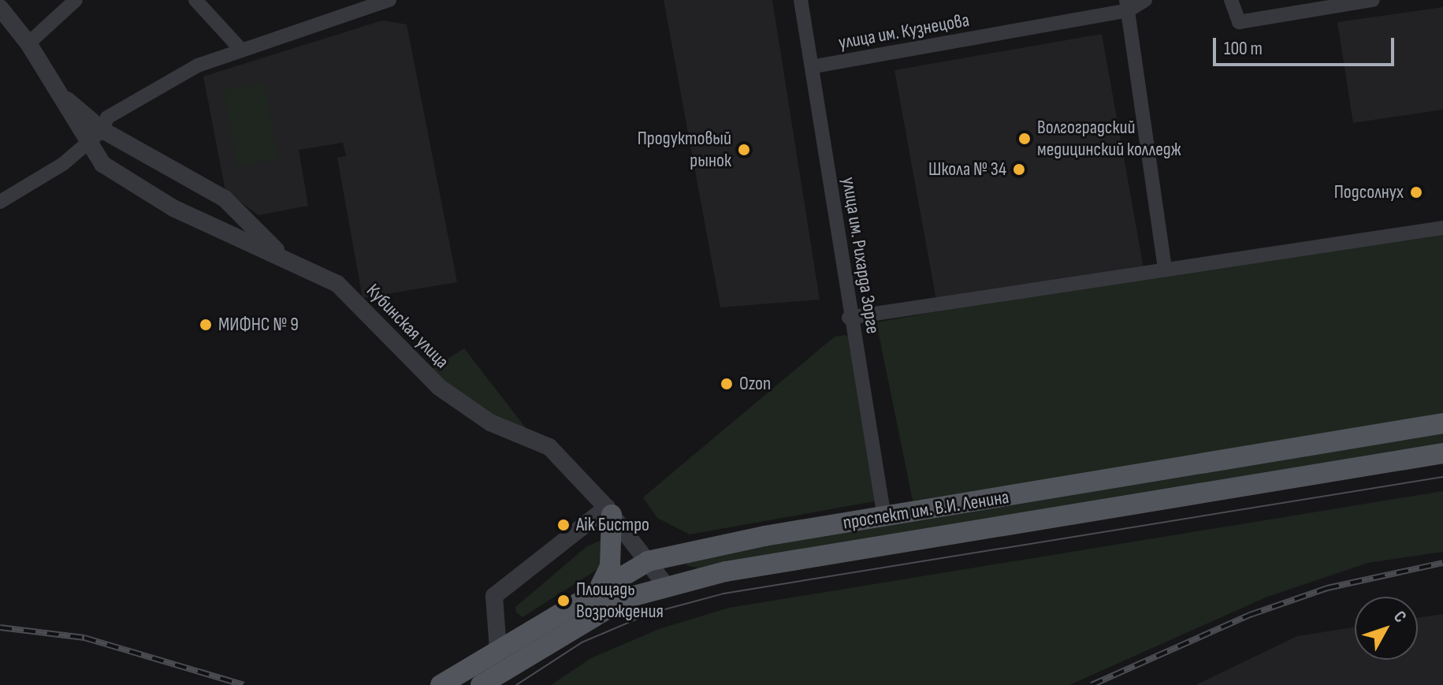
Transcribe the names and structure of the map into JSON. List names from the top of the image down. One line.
{"streets":{"main road":["проспект им. В.И. Ленина"],"street":["улица им. Кузнецова","улица им. Рихарда Зорге","Кубинская улица"]},"crossings":[["улица им. Кузнецова","улица им. Рихарда Зорге"],["улица им. Рихарда Зорге","проспект им. В.И. Ленина"],["Кубинская улица","проспект им. В.И. Ленина"]],"places":["Волгоградский медицинский колледж","Продуктовый рынок","Школа № 34","Подсолнух","МИФНС № 9","Ozon","Aik Бистро","Площадь Возрождения"],"scale_bar":"100 m","north":"top right"}
